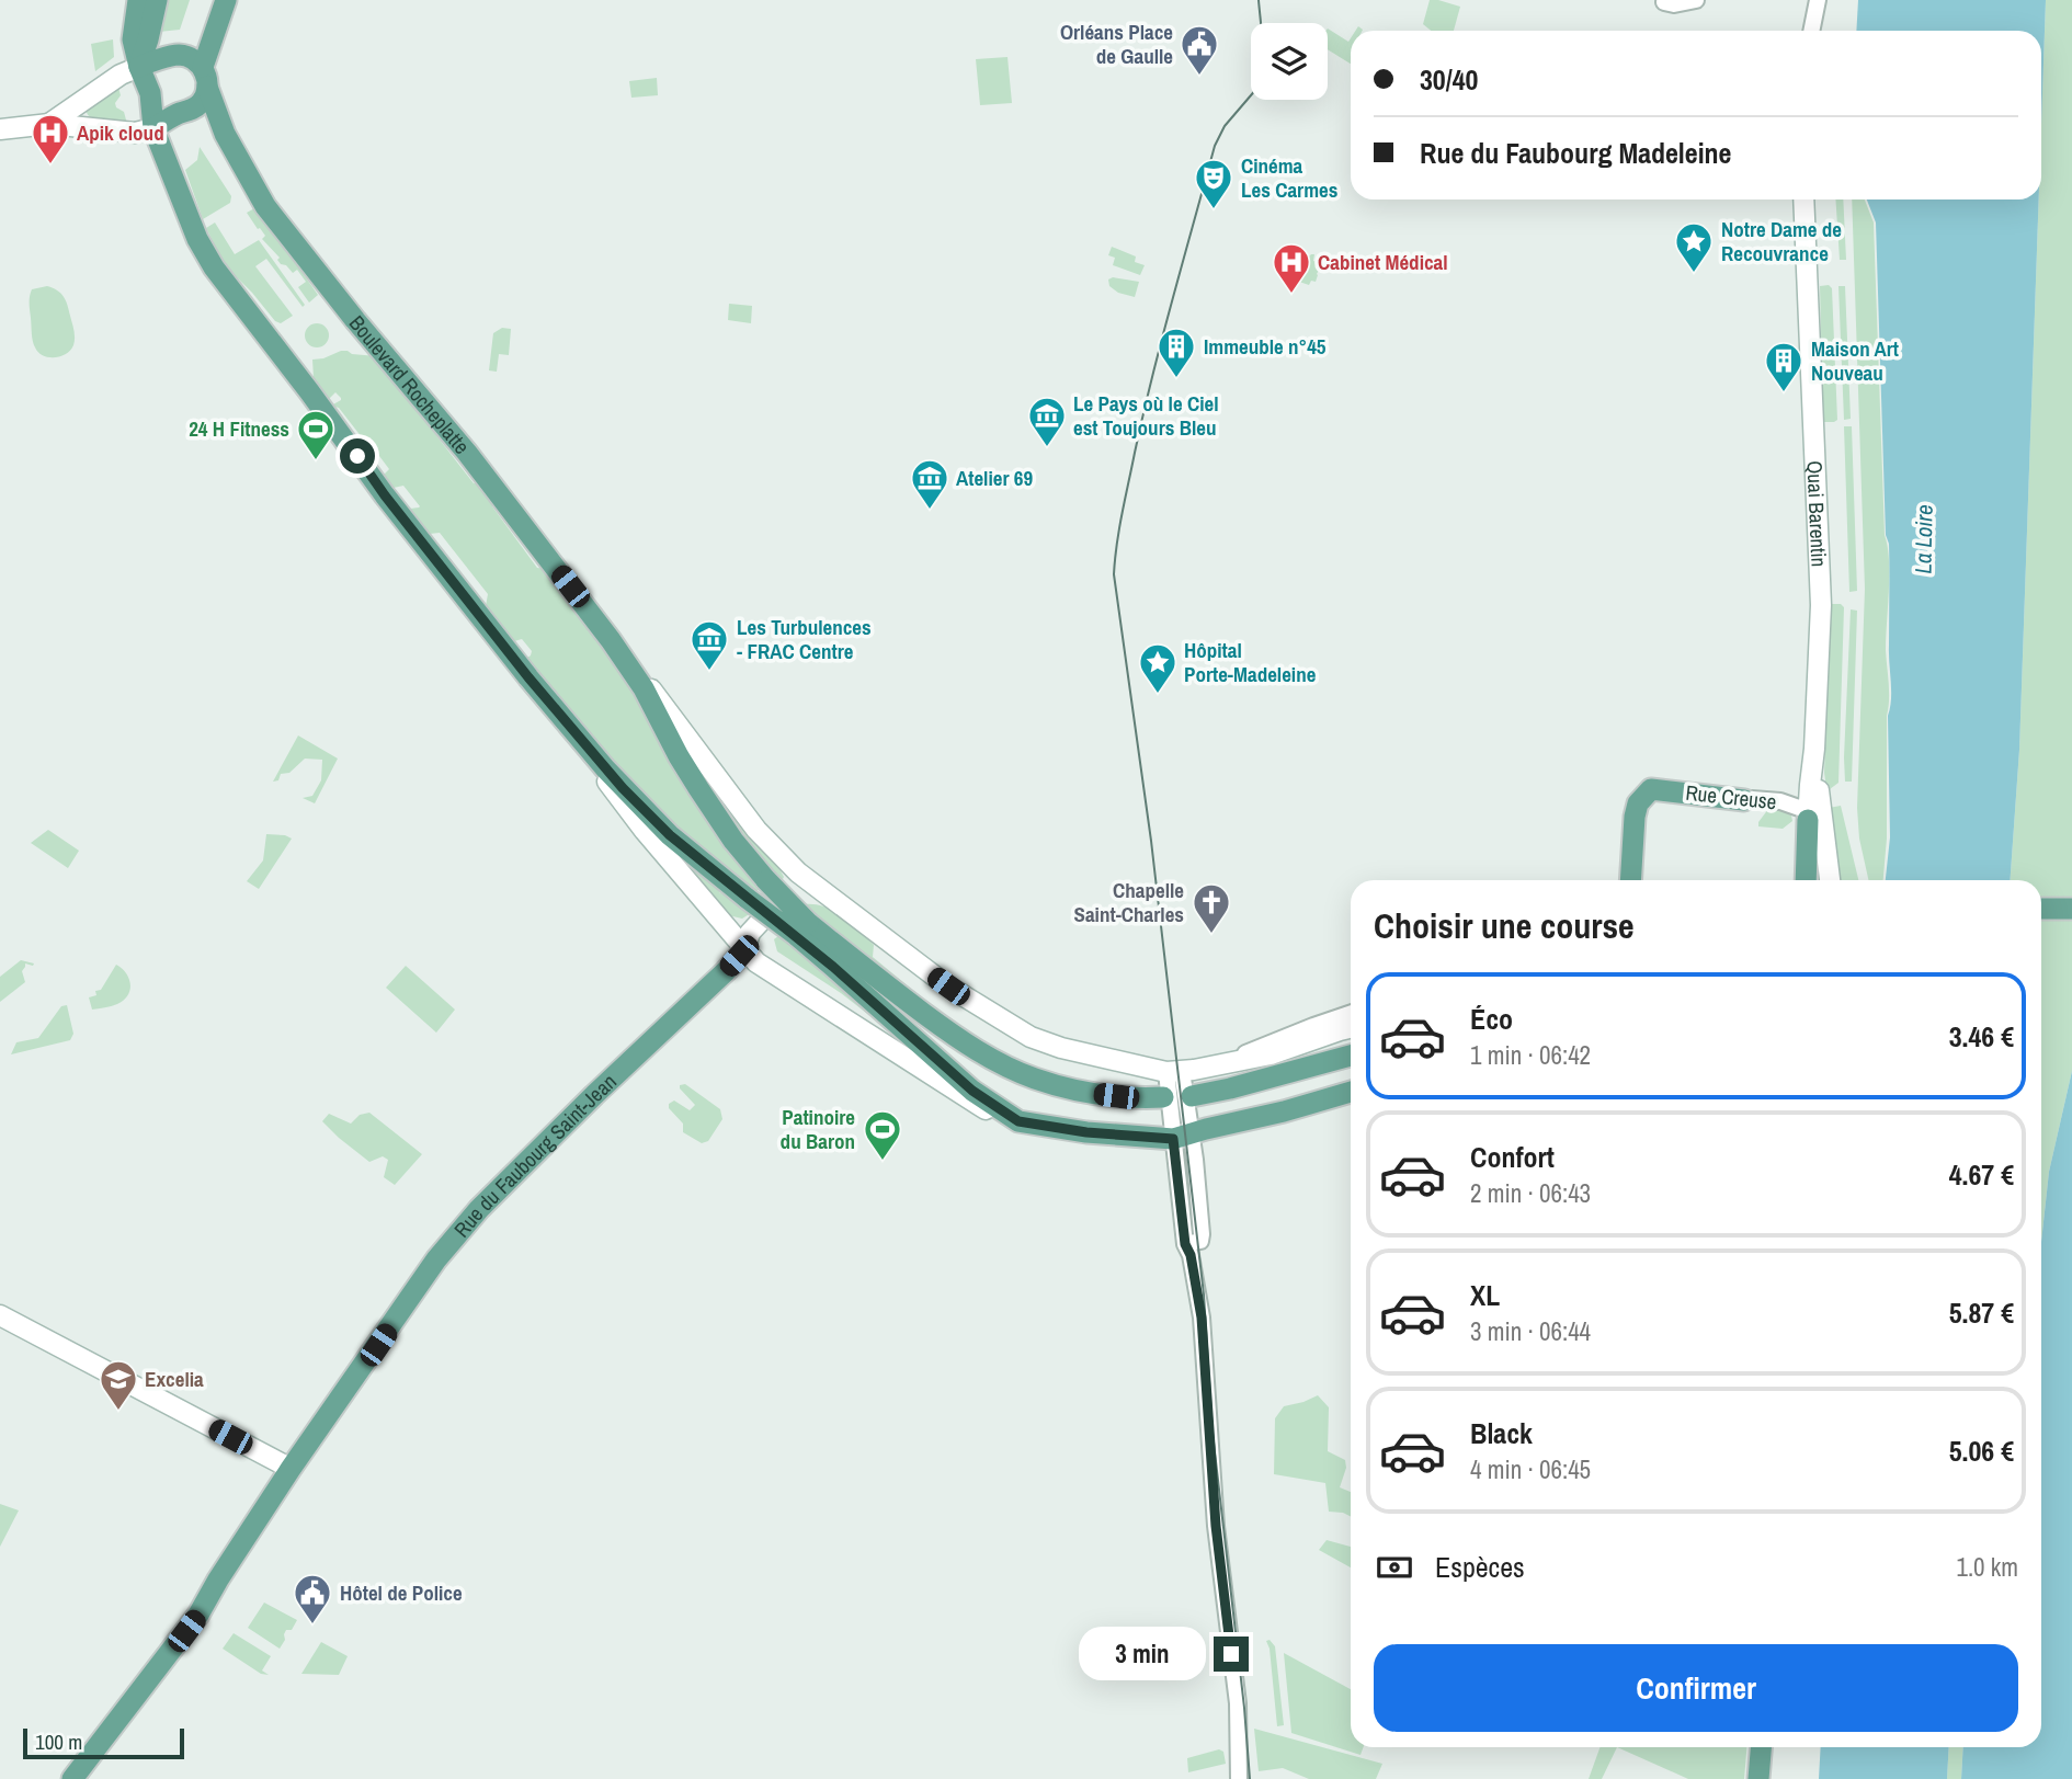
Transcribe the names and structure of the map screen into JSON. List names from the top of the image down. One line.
{"streets":{"main road":["Boulevard Rocheplatte","Quai Barentin","Rue Creuse","Rue du Faubourg Saint-Jean"]},"crossings":[["Quai Barentin","Rue Creuse"]],"water":["La Loire"],"places":{"public building":["Orléans Place de Gaulle","Hôtel de Police"],"hospital":["Apik cloud","Cabinet Médical"],"theatre":["Cinéma Les Carmes"],"place":["Notre Dame de Recouvrance","Hôpital Porte-Madeleine"],"building":["Immeuble n°45","Maison Art Nouveau"],"museum":["Le Pays où le Ciel est Toujours Bleu","Atelier 69","Les Turbulences - FRAC Centre"],"sports":["24 H Fitness","Patinoire du Baron"],"church":["Chapelle Saint-Charles"],"school or university":["Excelia"]},"scale_bar":"100 m","page":{"banner":["30/40","Rue du Faubourg Madeleine"],"heading":"Choisir une course","list":[{"name":"Éco","note":"1 min · 06:42","value":"3.46 €"},{"name":"Confort","note":"2 min · 06:43","value":"4.67 €"},{"name":"XL","note":"3 min · 06:44","value":"5.87 €"},{"name":"Black","note":"4 min · 06:45","value":"5.06 €"}],"pay":["Espèces","1.0 km"],"bubble":"3 min","buttons":"Confirmer","scale":"100 m"}}
